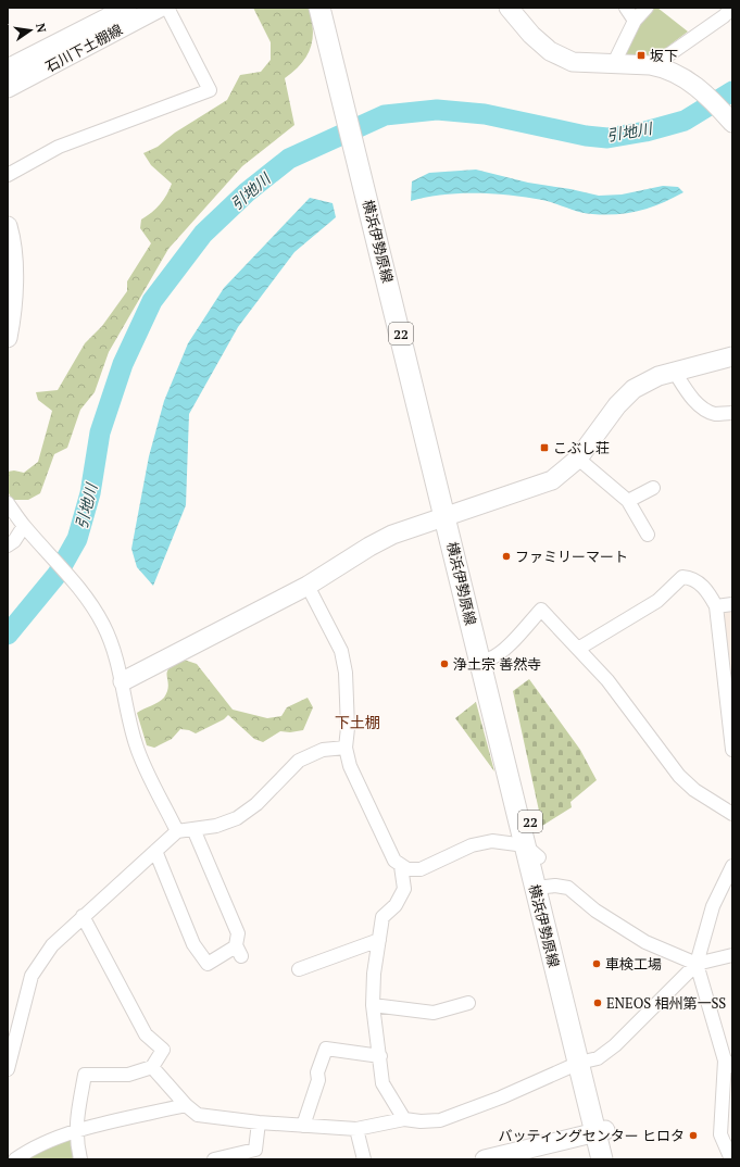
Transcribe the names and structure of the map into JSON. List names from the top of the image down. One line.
{"streets":{"main road":["横浜伊勢原線","22"],"street":["石川下土棚線"]},"districts":["下土棚"],"water":["引地川"],"places":{"transit":["坂下","こぶし荘"],"other":["ファミリーマート","浄土宗 善然寺","車検工場","ENEOS 相州第一SS","バッティングセンター ヒロタ"]},"north":"right"}
